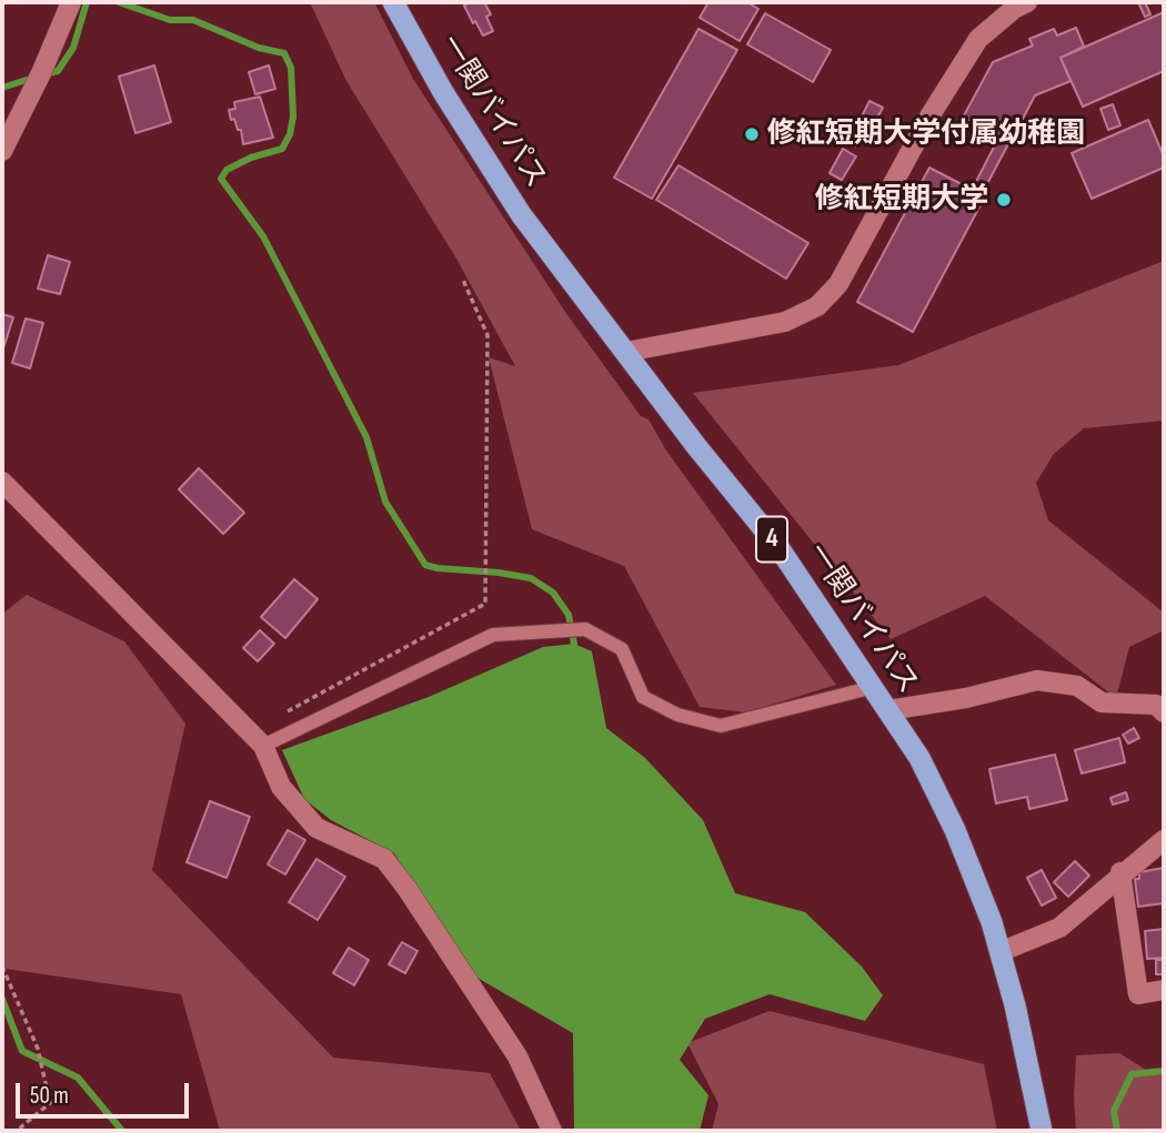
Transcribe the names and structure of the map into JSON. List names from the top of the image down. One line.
{"streets":{"highway":["一関バイパス","4"]},"places":["修紅短期大学付属幼稚園","修紅短期大学"],"scale_bar":"50 m"}
